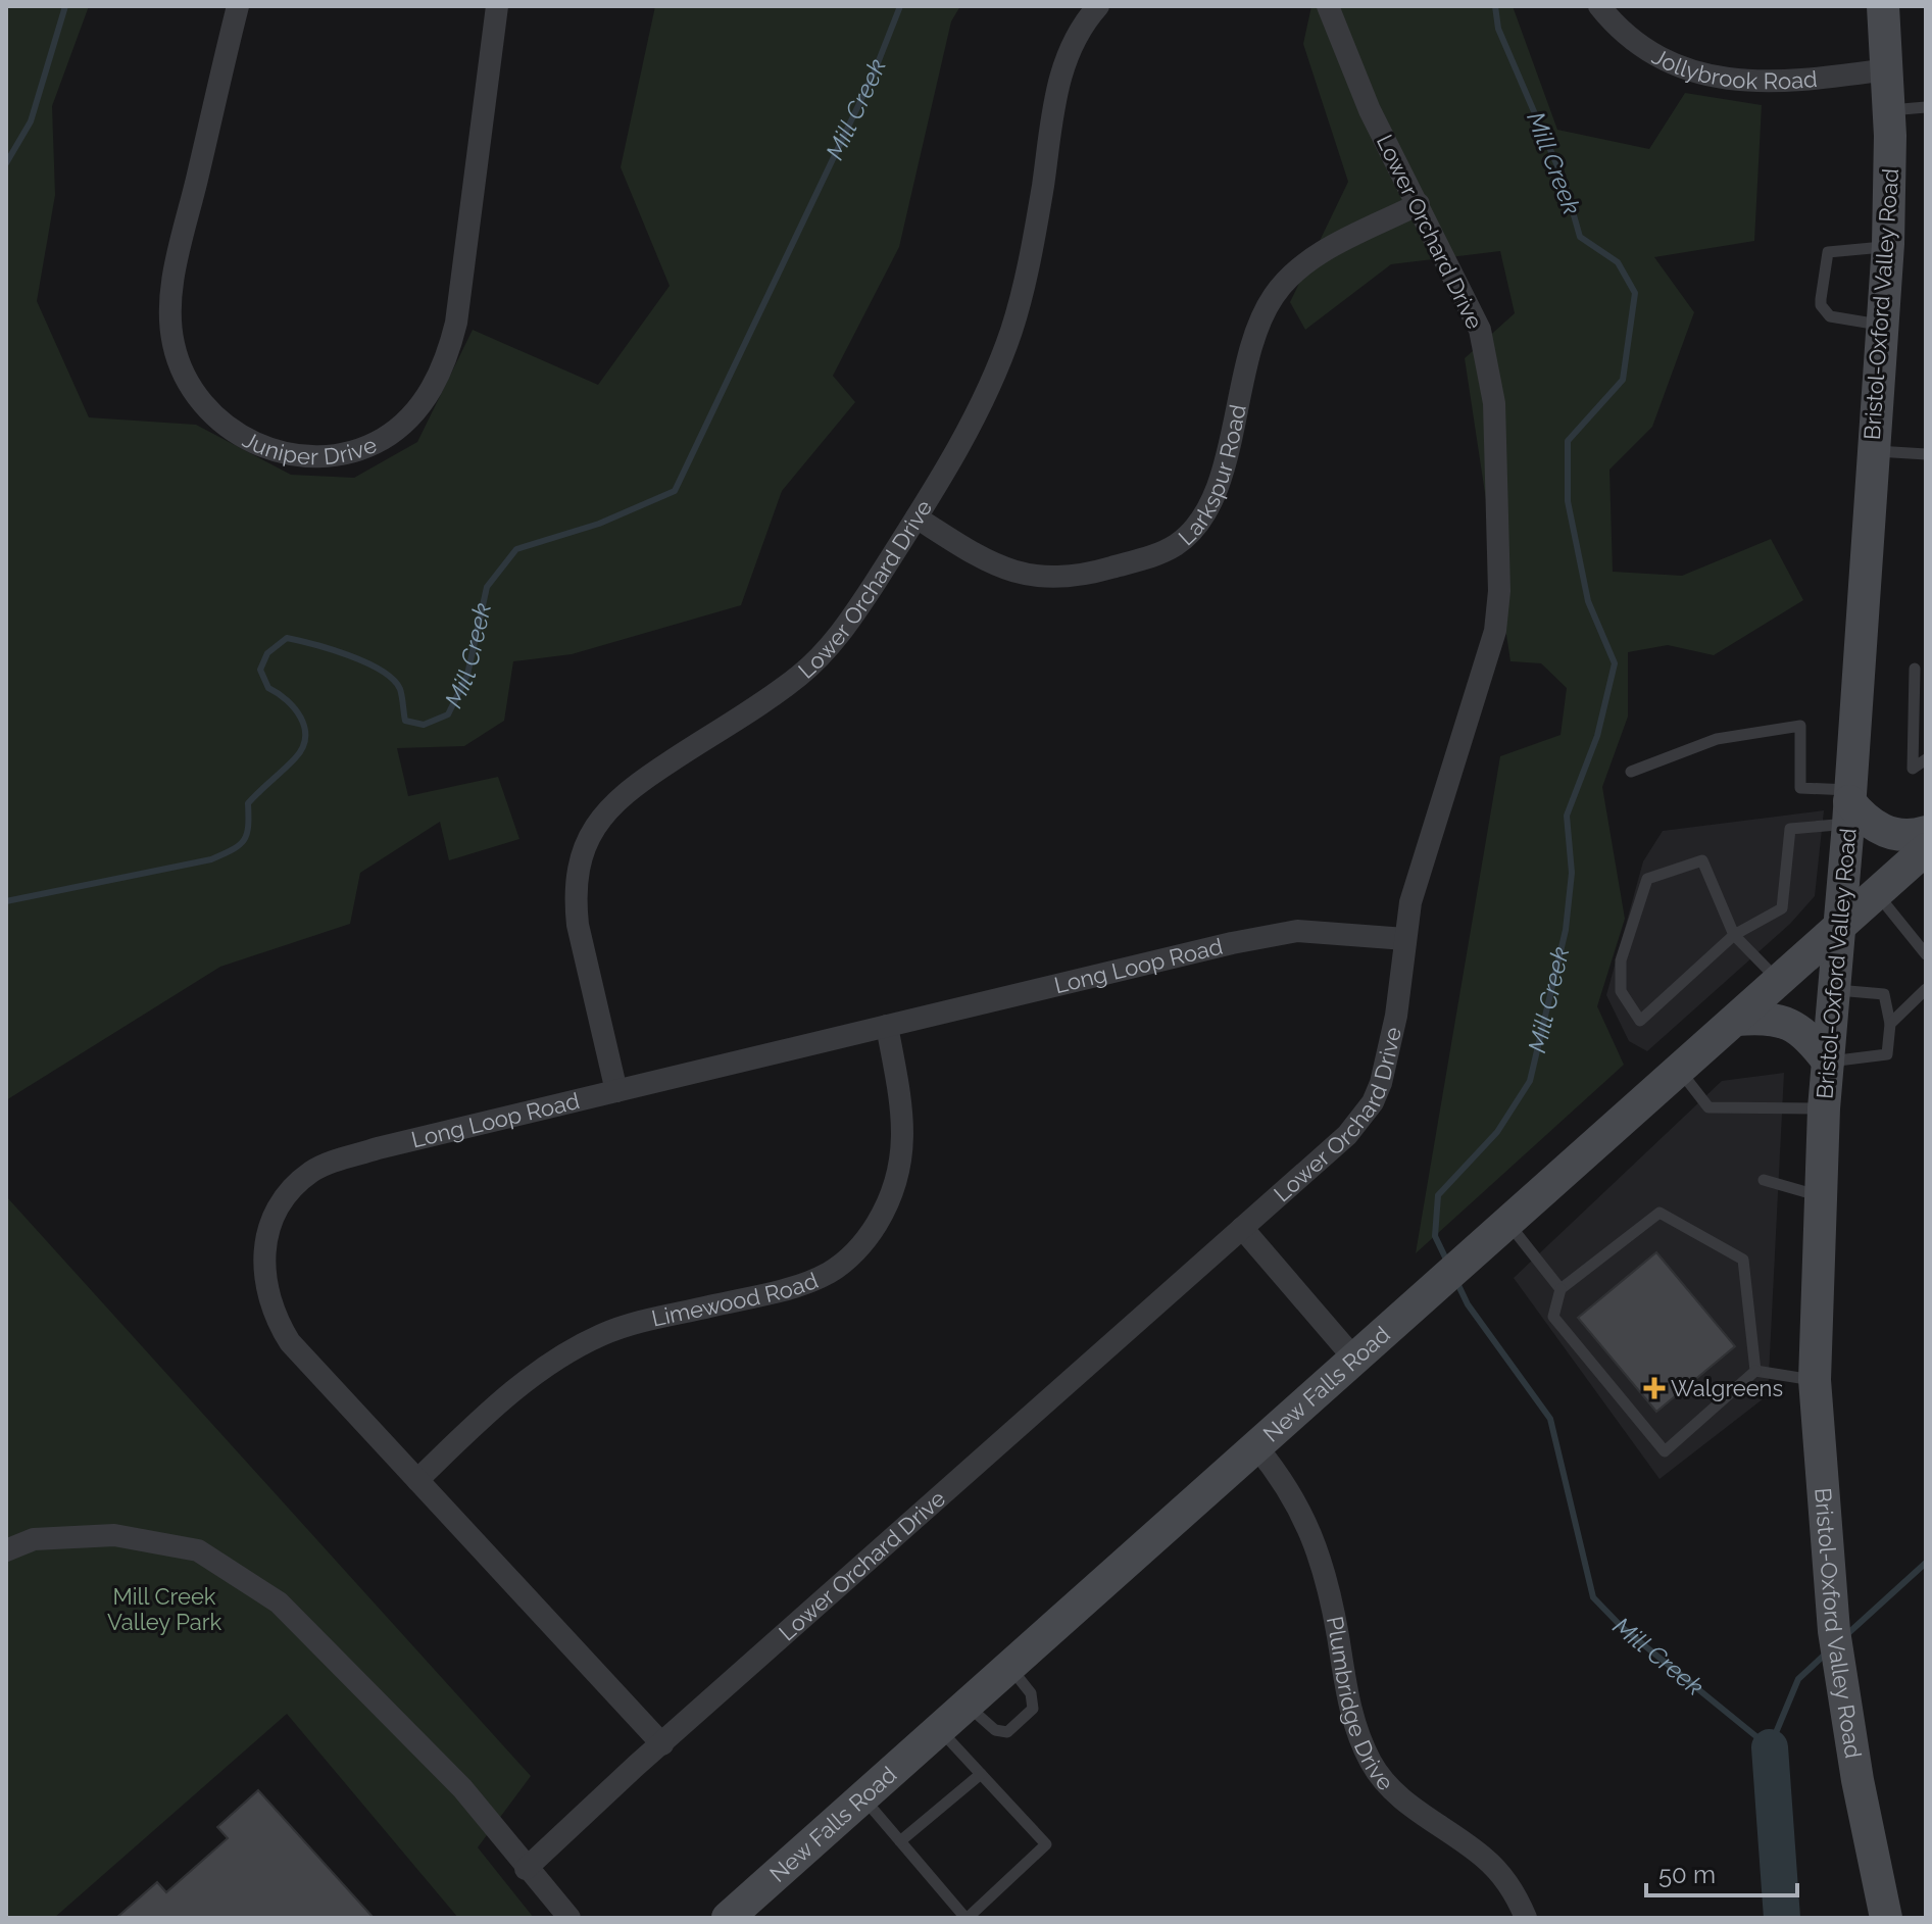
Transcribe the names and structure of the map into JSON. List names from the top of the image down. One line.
{"streets":{"main road":["Bristol-Oxford Valley Road","New Falls Road"],"street":["Jollybrook Road","Lower Orchard Drive","Juniper Drive","Larkspur Road","Long Loop Road","Limewood Road","Plumbridge Drive"]},"crossings":[["Jollybrook Road","Bristol-Oxford Valley Road"],["Lower Orchard Drive","Larkspur Road"],["Lower Orchard Drive","Long Loop Road"],["Bristol-Oxford Valley Road","New Falls Road"],["Long Loop Road","Limewood Road"],["New Falls Road","Plumbridge Drive"]],"water":["Mill Creek"],"parks":["Mill Creek Valley Park"],"places":{"health":["Walgreens"]},"scale_bar":"50 m"}
